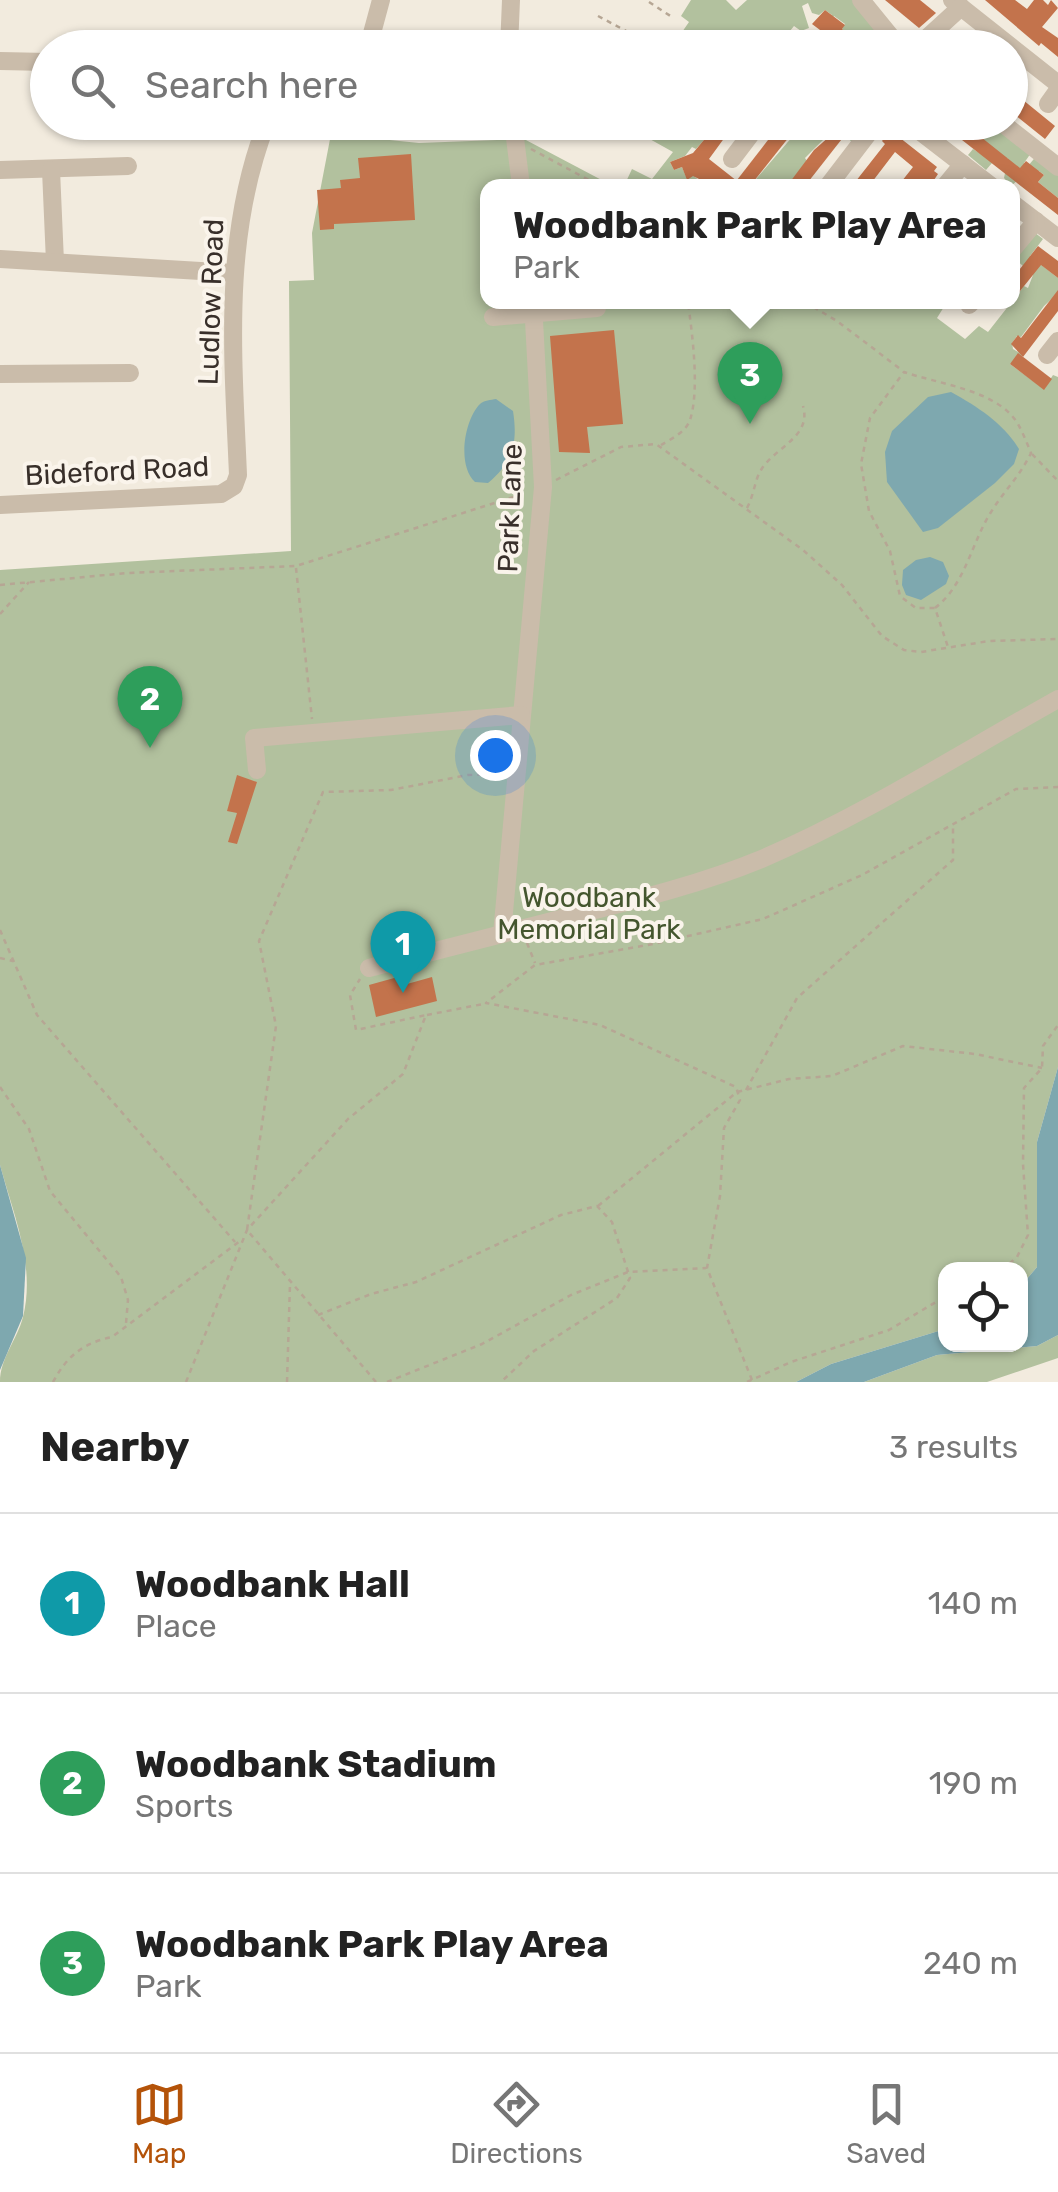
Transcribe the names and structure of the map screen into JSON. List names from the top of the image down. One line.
{"streets":{"street":["Ludlow Road","Bideford Road","Park Lane"]},"crossings":[["Ludlow Road","Bideford Road"]],"parks":["Woodbank Memorial Park"],"page":{"search":"Search here","popup":["Woodbank Park Play Area","Park"],"pins":["3","2","1"],"heading":["Nearby","3 results"],"list":[{"mark":"1","name":"Woodbank Hall","note":"Place","value":"140 m"},{"mark":"2","name":"Woodbank Stadium","note":"Sports","value":"190 m"},{"mark":"3","name":"Woodbank Park Play Area","note":"Park","value":"240 m"}],"nav":["Map","Directions","Saved"]}}
